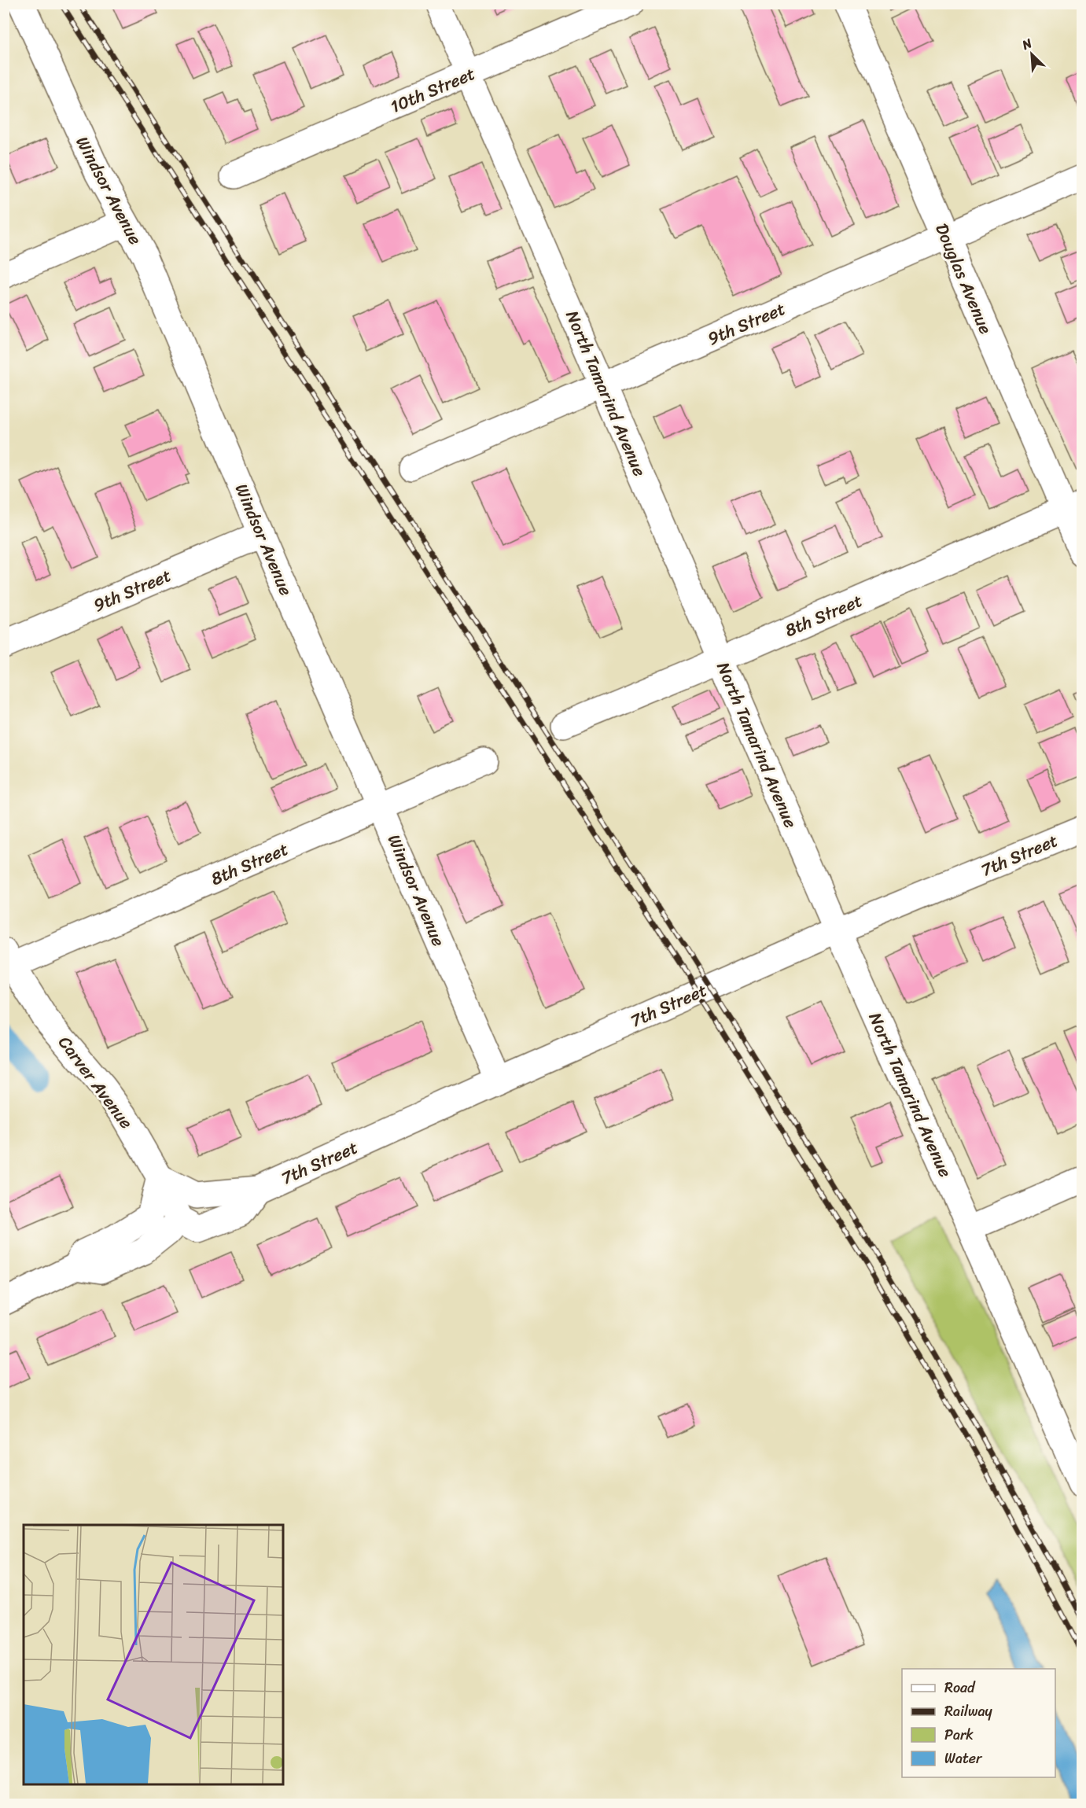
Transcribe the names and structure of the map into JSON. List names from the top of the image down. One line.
{"streets":{"street":["10th Street","Windsor Avenue","Douglas Avenue","9th Street","North Tamarind Avenue","8th Street","7th Street","Carver Avenue"]},"crossings":[["10th Street","North Tamarind Avenue"],["Windsor Avenue","9th Street"],["Windsor Avenue","8th Street"],["Windsor Avenue","7th Street"],["Douglas Avenue","9th Street"],["Douglas Avenue","8th Street"],["9th Street","North Tamarind Avenue"],["North Tamarind Avenue","8th Street"],["North Tamarind Avenue","7th Street"],["8th Street","Carver Avenue"],["7th Street","Carver Avenue"]],"legend":["Road","Railway","Park","Water"],"north":"top left"}
